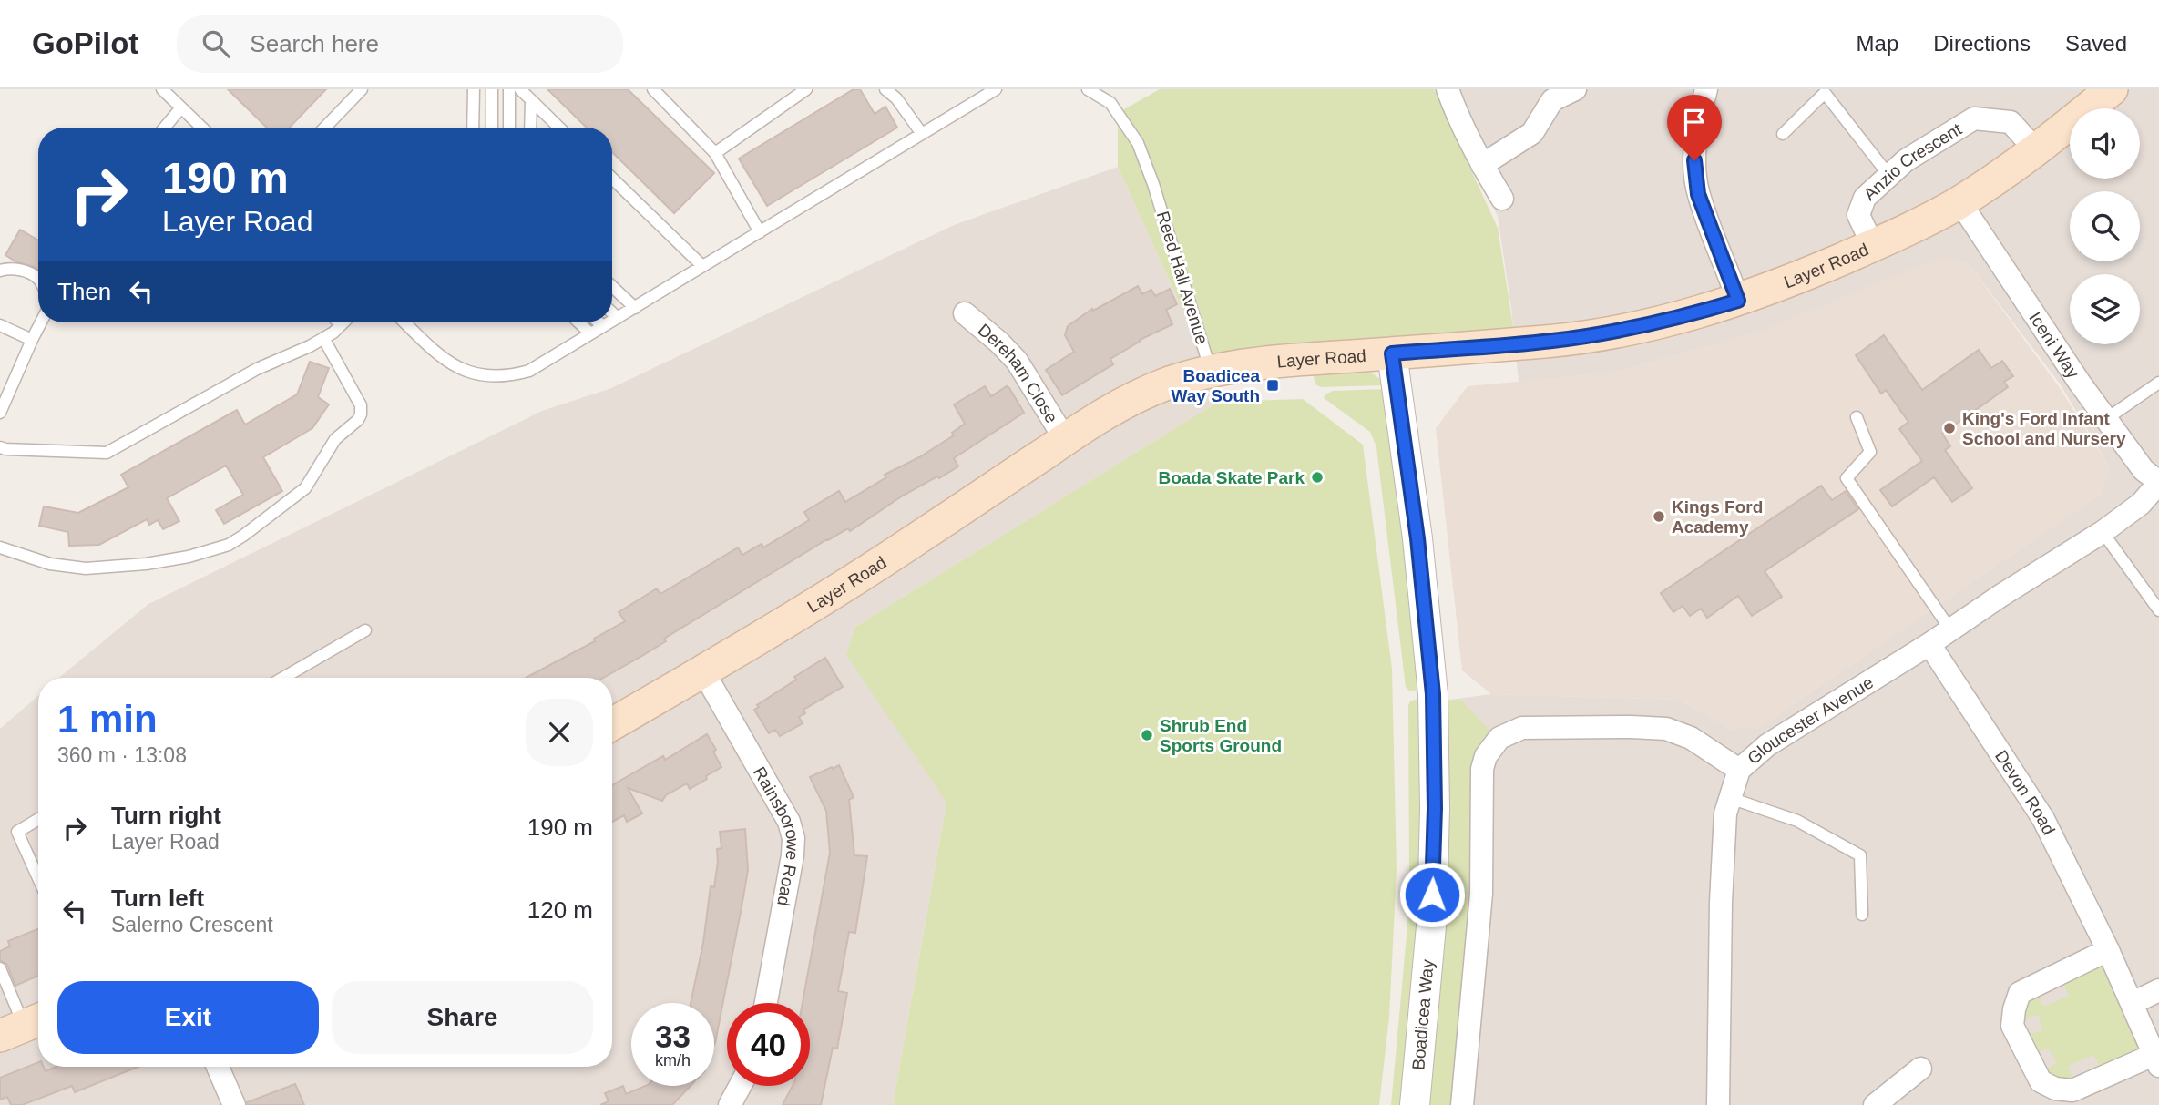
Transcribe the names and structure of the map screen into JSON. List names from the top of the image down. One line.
{"streets":{"main road":["Layer Road"],"street":["Anzio Crescent","Iceni Way","Dereham Close","Gloucester Avenue","Devon Road","Rainsborowe Road","Boadicea Way"],"lane":["Reed Hall Avenue"]},"crossings":[["Anzio Crescent","Layer Road"],["Layer Road","Reed Hall Avenue"],["Layer Road","Iceni Way"],["Layer Road","Dereham Close"],["Layer Road","Rainsborowe Road"],["Layer Road","Boadicea Way"],["Iceni Way","Gloucester Avenue"],["Gloucester Avenue","Devon Road"]],"places":{"transit":["Boadicea Way South"],"other":["King's Ford Infant School and Nursery","Boada Skate Park","Kings Ford Academy","Shrub End Sports Ground"]},"page":{"header":"GoPilot","search":"Search here","nav":["Map","Directions","Saved"],"turn":["190 m","Layer Road"],"then":"Then","heading":["1 min","360 m · 13:08"],"list":[{"name":"Turn right","note":"Layer Road","value":"190 m"},{"name":"Turn left","note":"Salerno Crescent","value":"120 m"}],"buttons":["Exit","Share"],"speed":"33 km/h","limit":"40"}}
